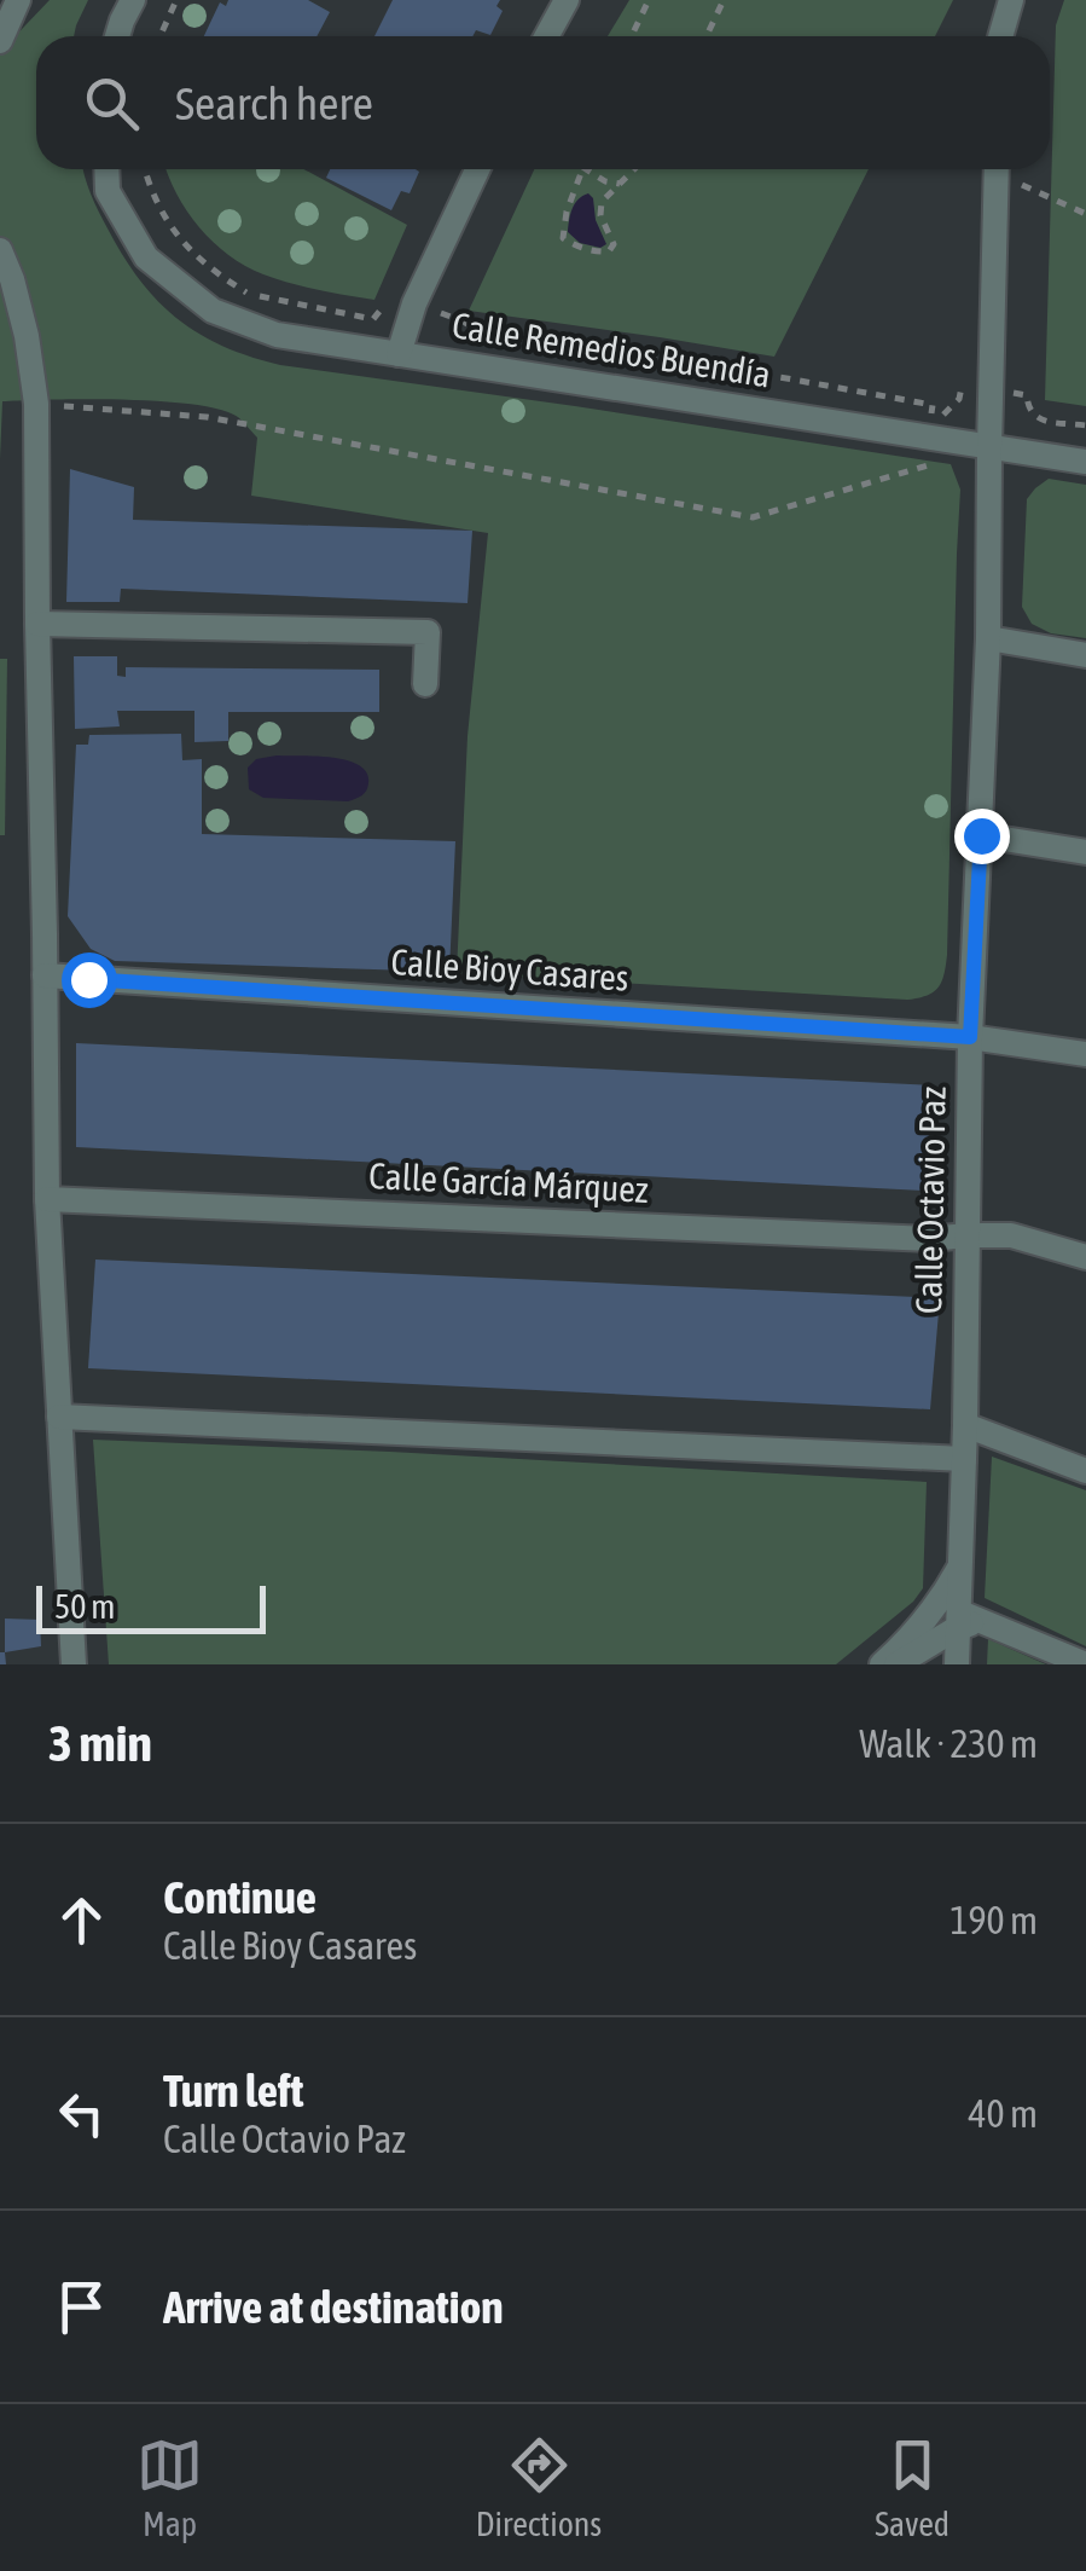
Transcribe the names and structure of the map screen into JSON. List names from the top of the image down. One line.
{"streets":{"street":["Calle Remedios Buendía","Calle Bioy Casares","Calle García Márquez","Calle Octavio Paz"]},"crossings":[["Calle Remedios Buendía","Calle Octavio Paz"],["Calle Bioy Casares","Calle Octavio Paz"],["Calle García Márquez","Calle Octavio Paz"]],"scale_bar":"50 m","page":{"search":"Search here","scale":"50 m","heading":["3 min","Walk · 230 m"],"list":[["Continue","Calle Bioy Casares","190 m"],["Turn left","Calle Octavio Paz","40 m"],"Arrive at destination"],"nav":["Map","Directions","Saved"]}}
